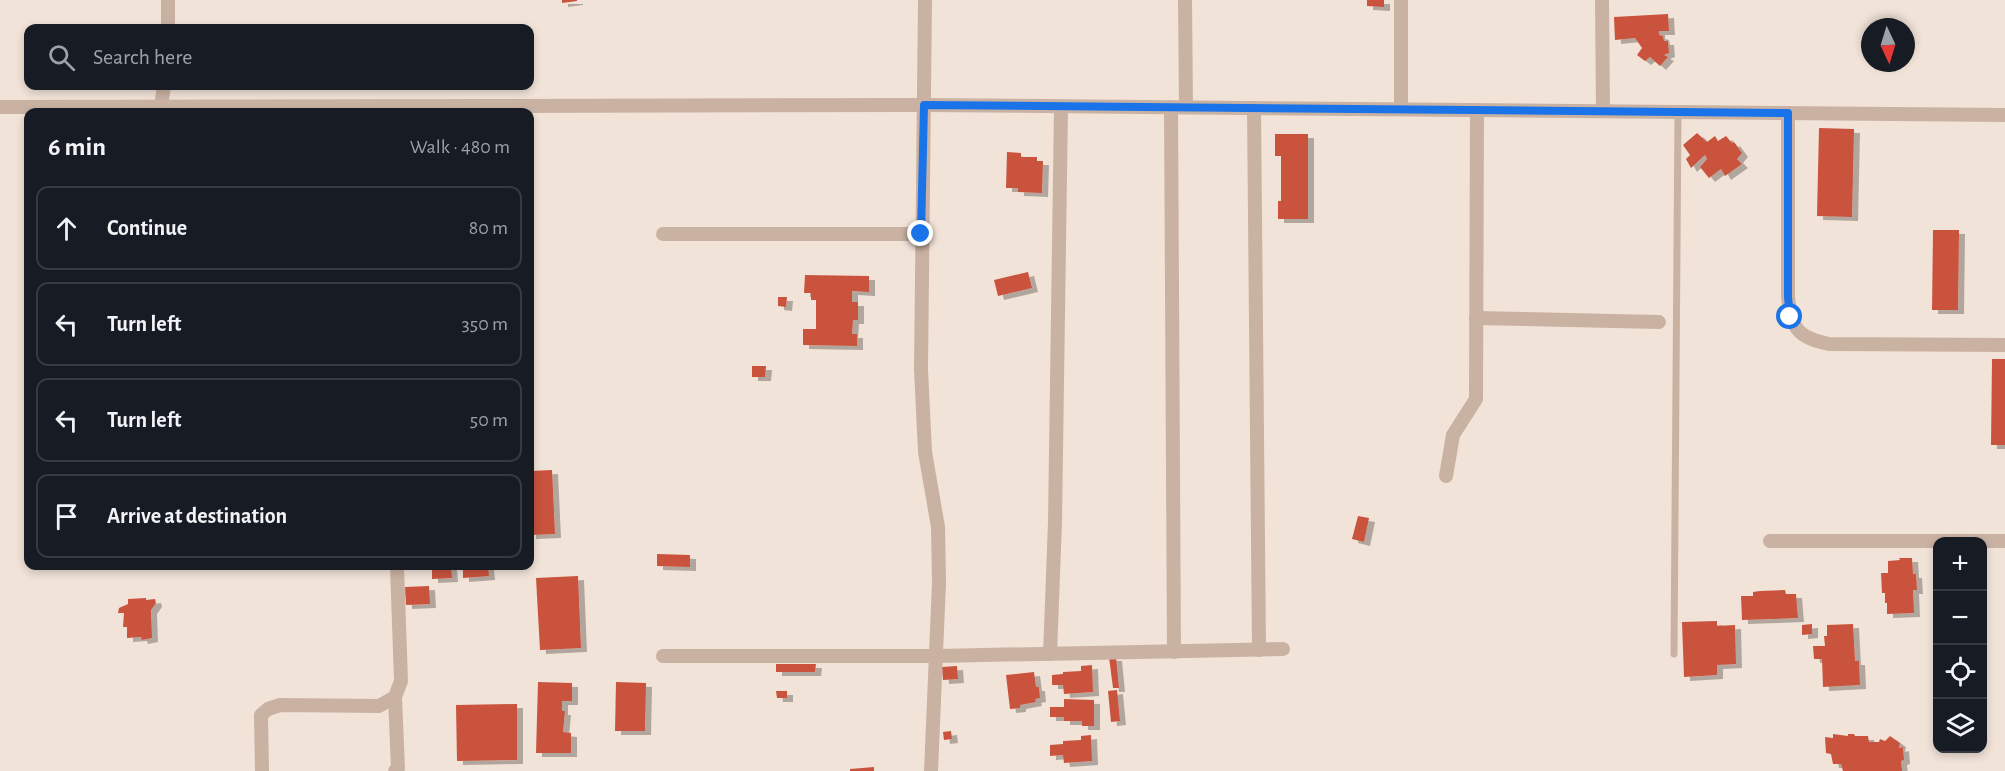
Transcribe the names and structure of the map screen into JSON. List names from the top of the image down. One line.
{"north":"bottom","page":{"search":"Search here","heading":["6 min","Walk · 480 m"],"list":[["Continue","80 m"],["Turn left","350 m"],["Turn left","50 m"],"Arrive at destination"],"map_buttons":["+","−"]}}
